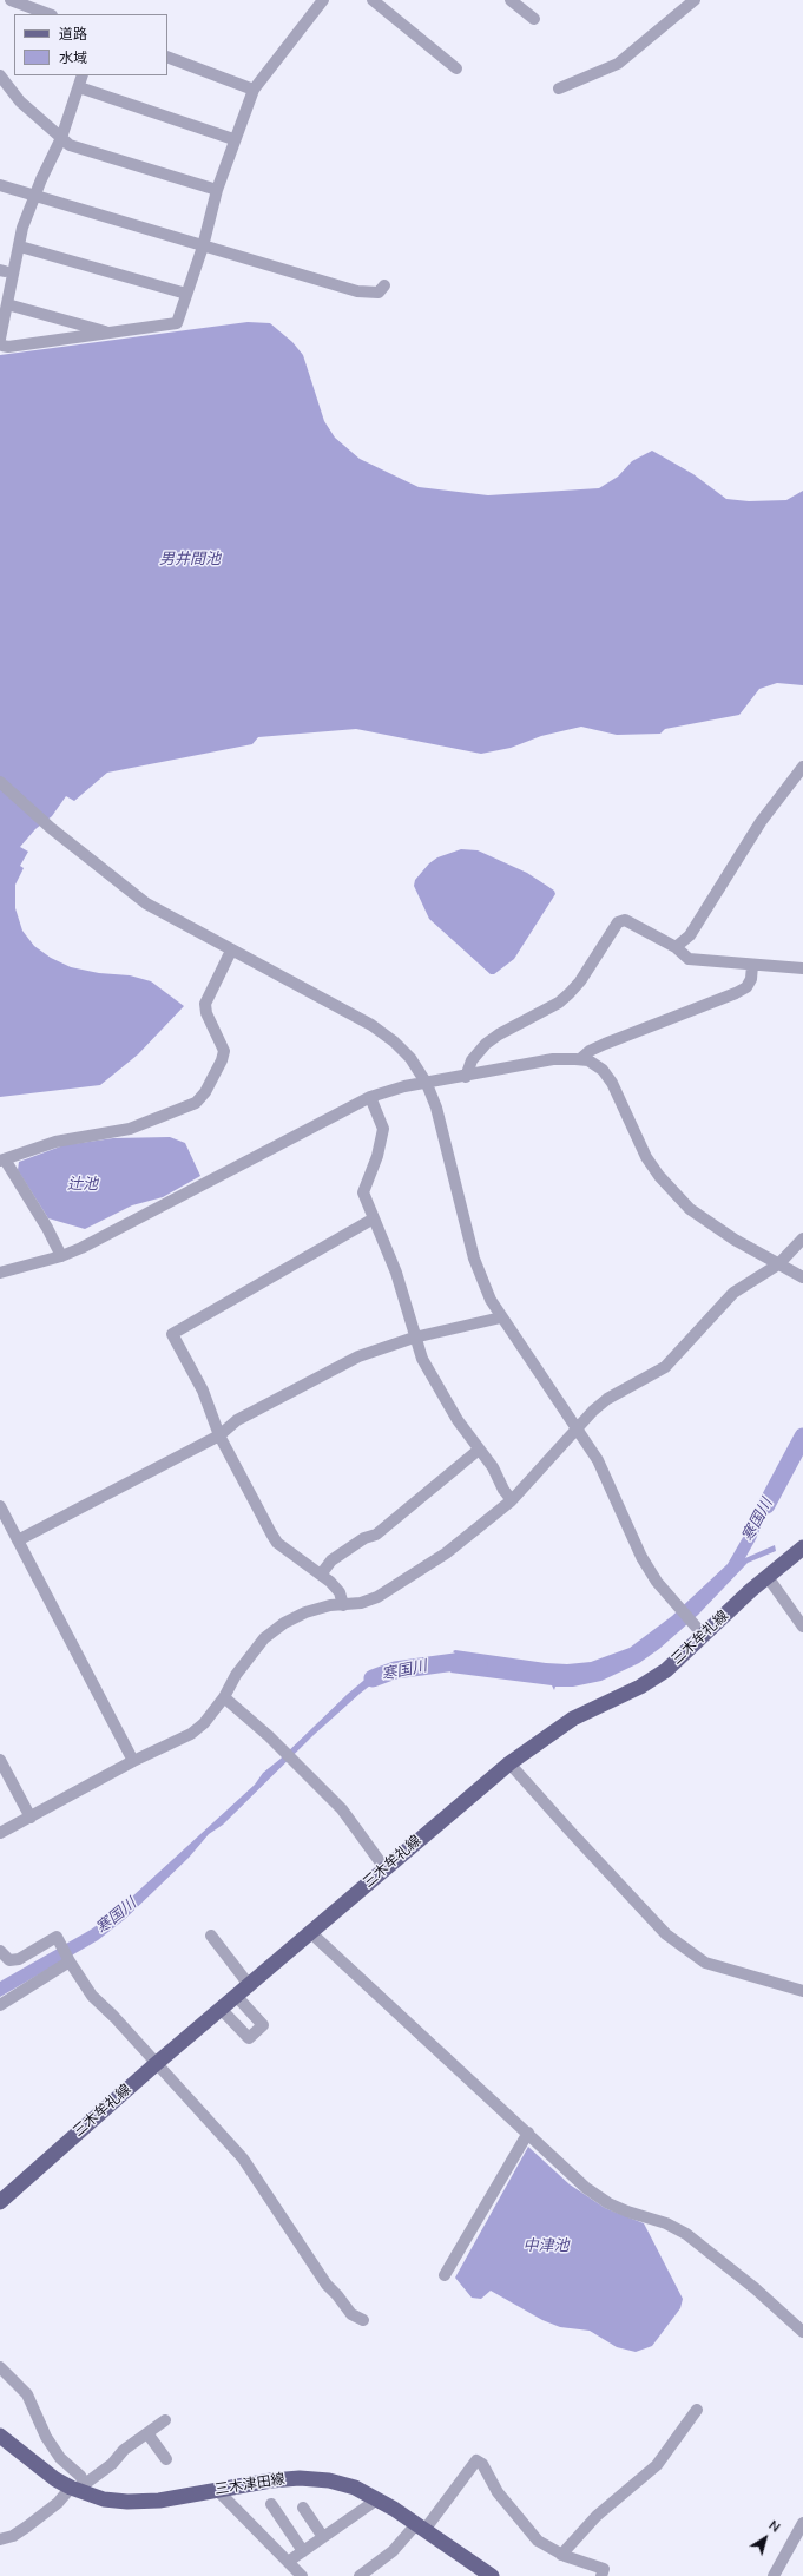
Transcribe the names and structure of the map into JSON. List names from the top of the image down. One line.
{"streets":{"main road":["三木牟礼線","三木津田線"]},"water":["男井間池","辻池","寒国川","中津池"],"legend":["道路","水域"],"north":"top right"}
